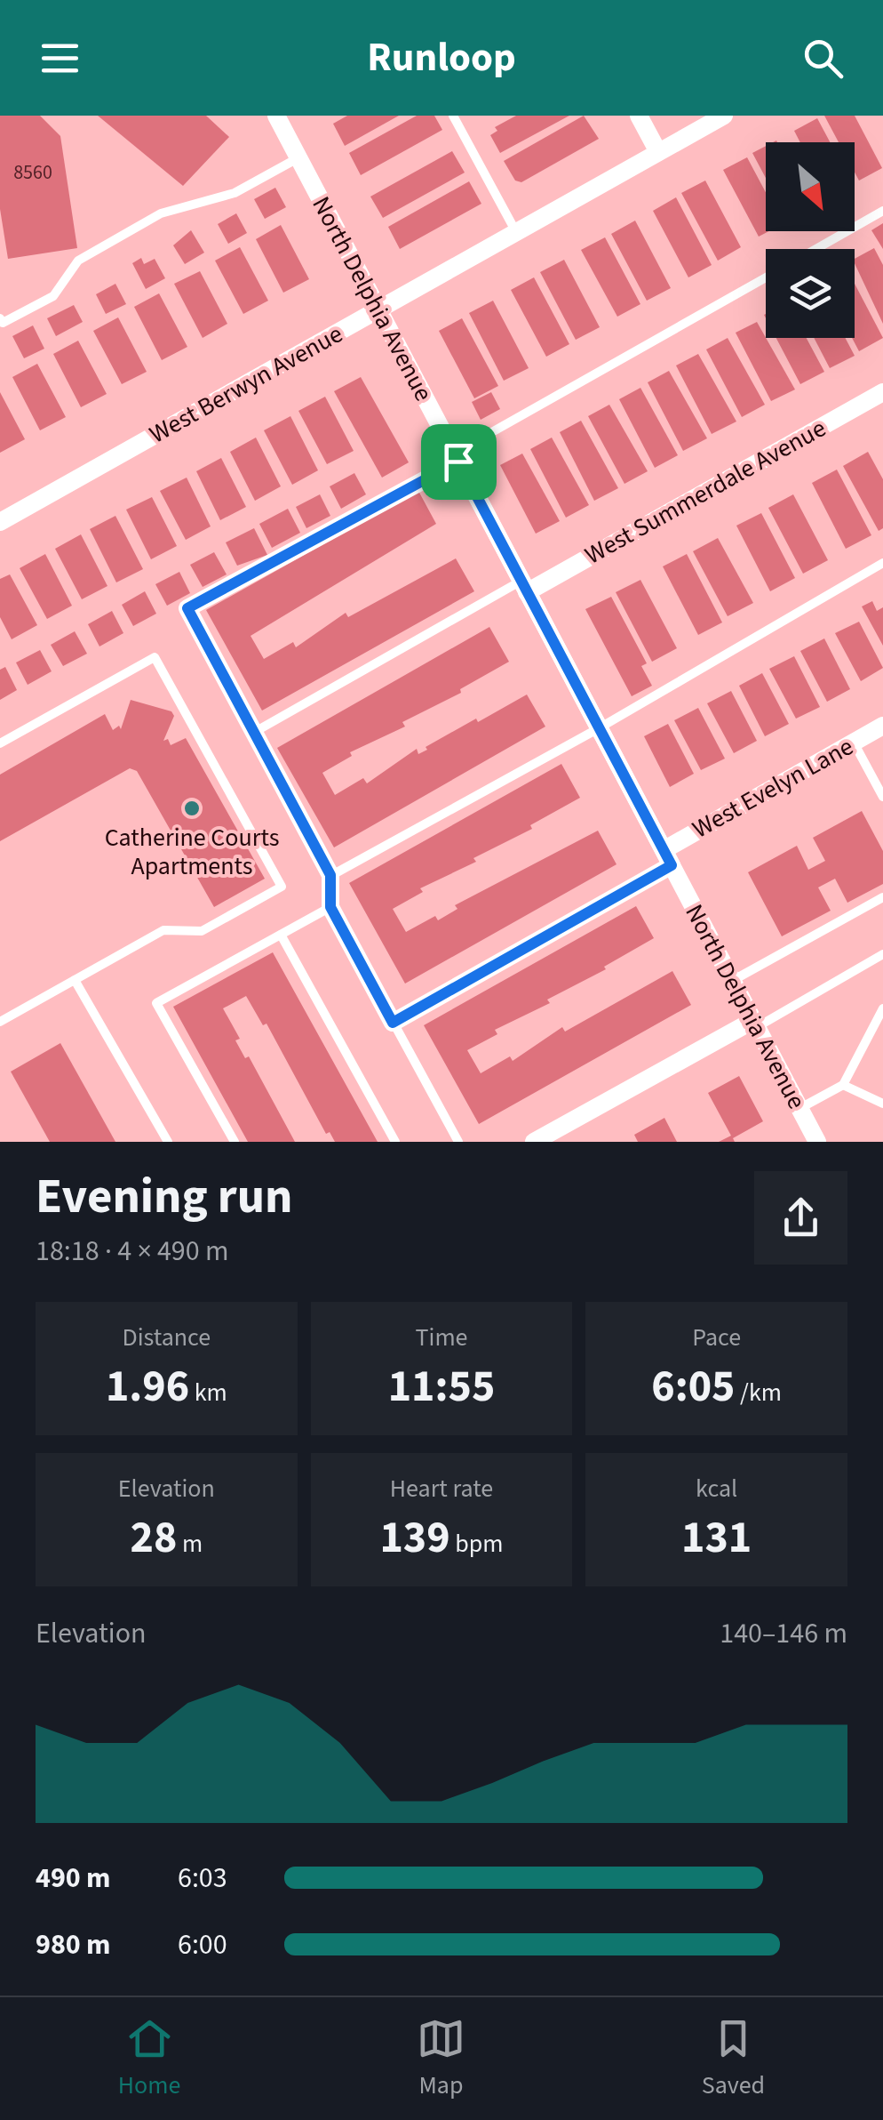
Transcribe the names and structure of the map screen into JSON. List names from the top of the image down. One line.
{"streets":{"street":["North Delphia Avenue","West Berwyn Avenue","West Summerdale Avenue","West Evelyn Lane"]},"crossings":[["North Delphia Avenue","West Berwyn Avenue"],["North Delphia Avenue","West Summerdale Avenue"],["North Delphia Avenue","West Evelyn Lane"]],"places":["Catherine Courts Apartments"],"house_numbers":["8560"],"north":"bottom right","page":{"header":"Runloop","heading":["Evening run","18:18 · 4 × 490 m"],"stats":[["Distance","1.96 km"],["Time","11:55"],["Pace","6:05 /km"],["Elevation","28 m"],["Heart rate","139 bpm"],["kcal","131"]],"chart":["Elevation","140–146 m"],"list":[{"name":"490 m","note":"6:03"},{"name":"980 m","note":"6:00"}],"tabs":["Home","Map","Saved"]}}
